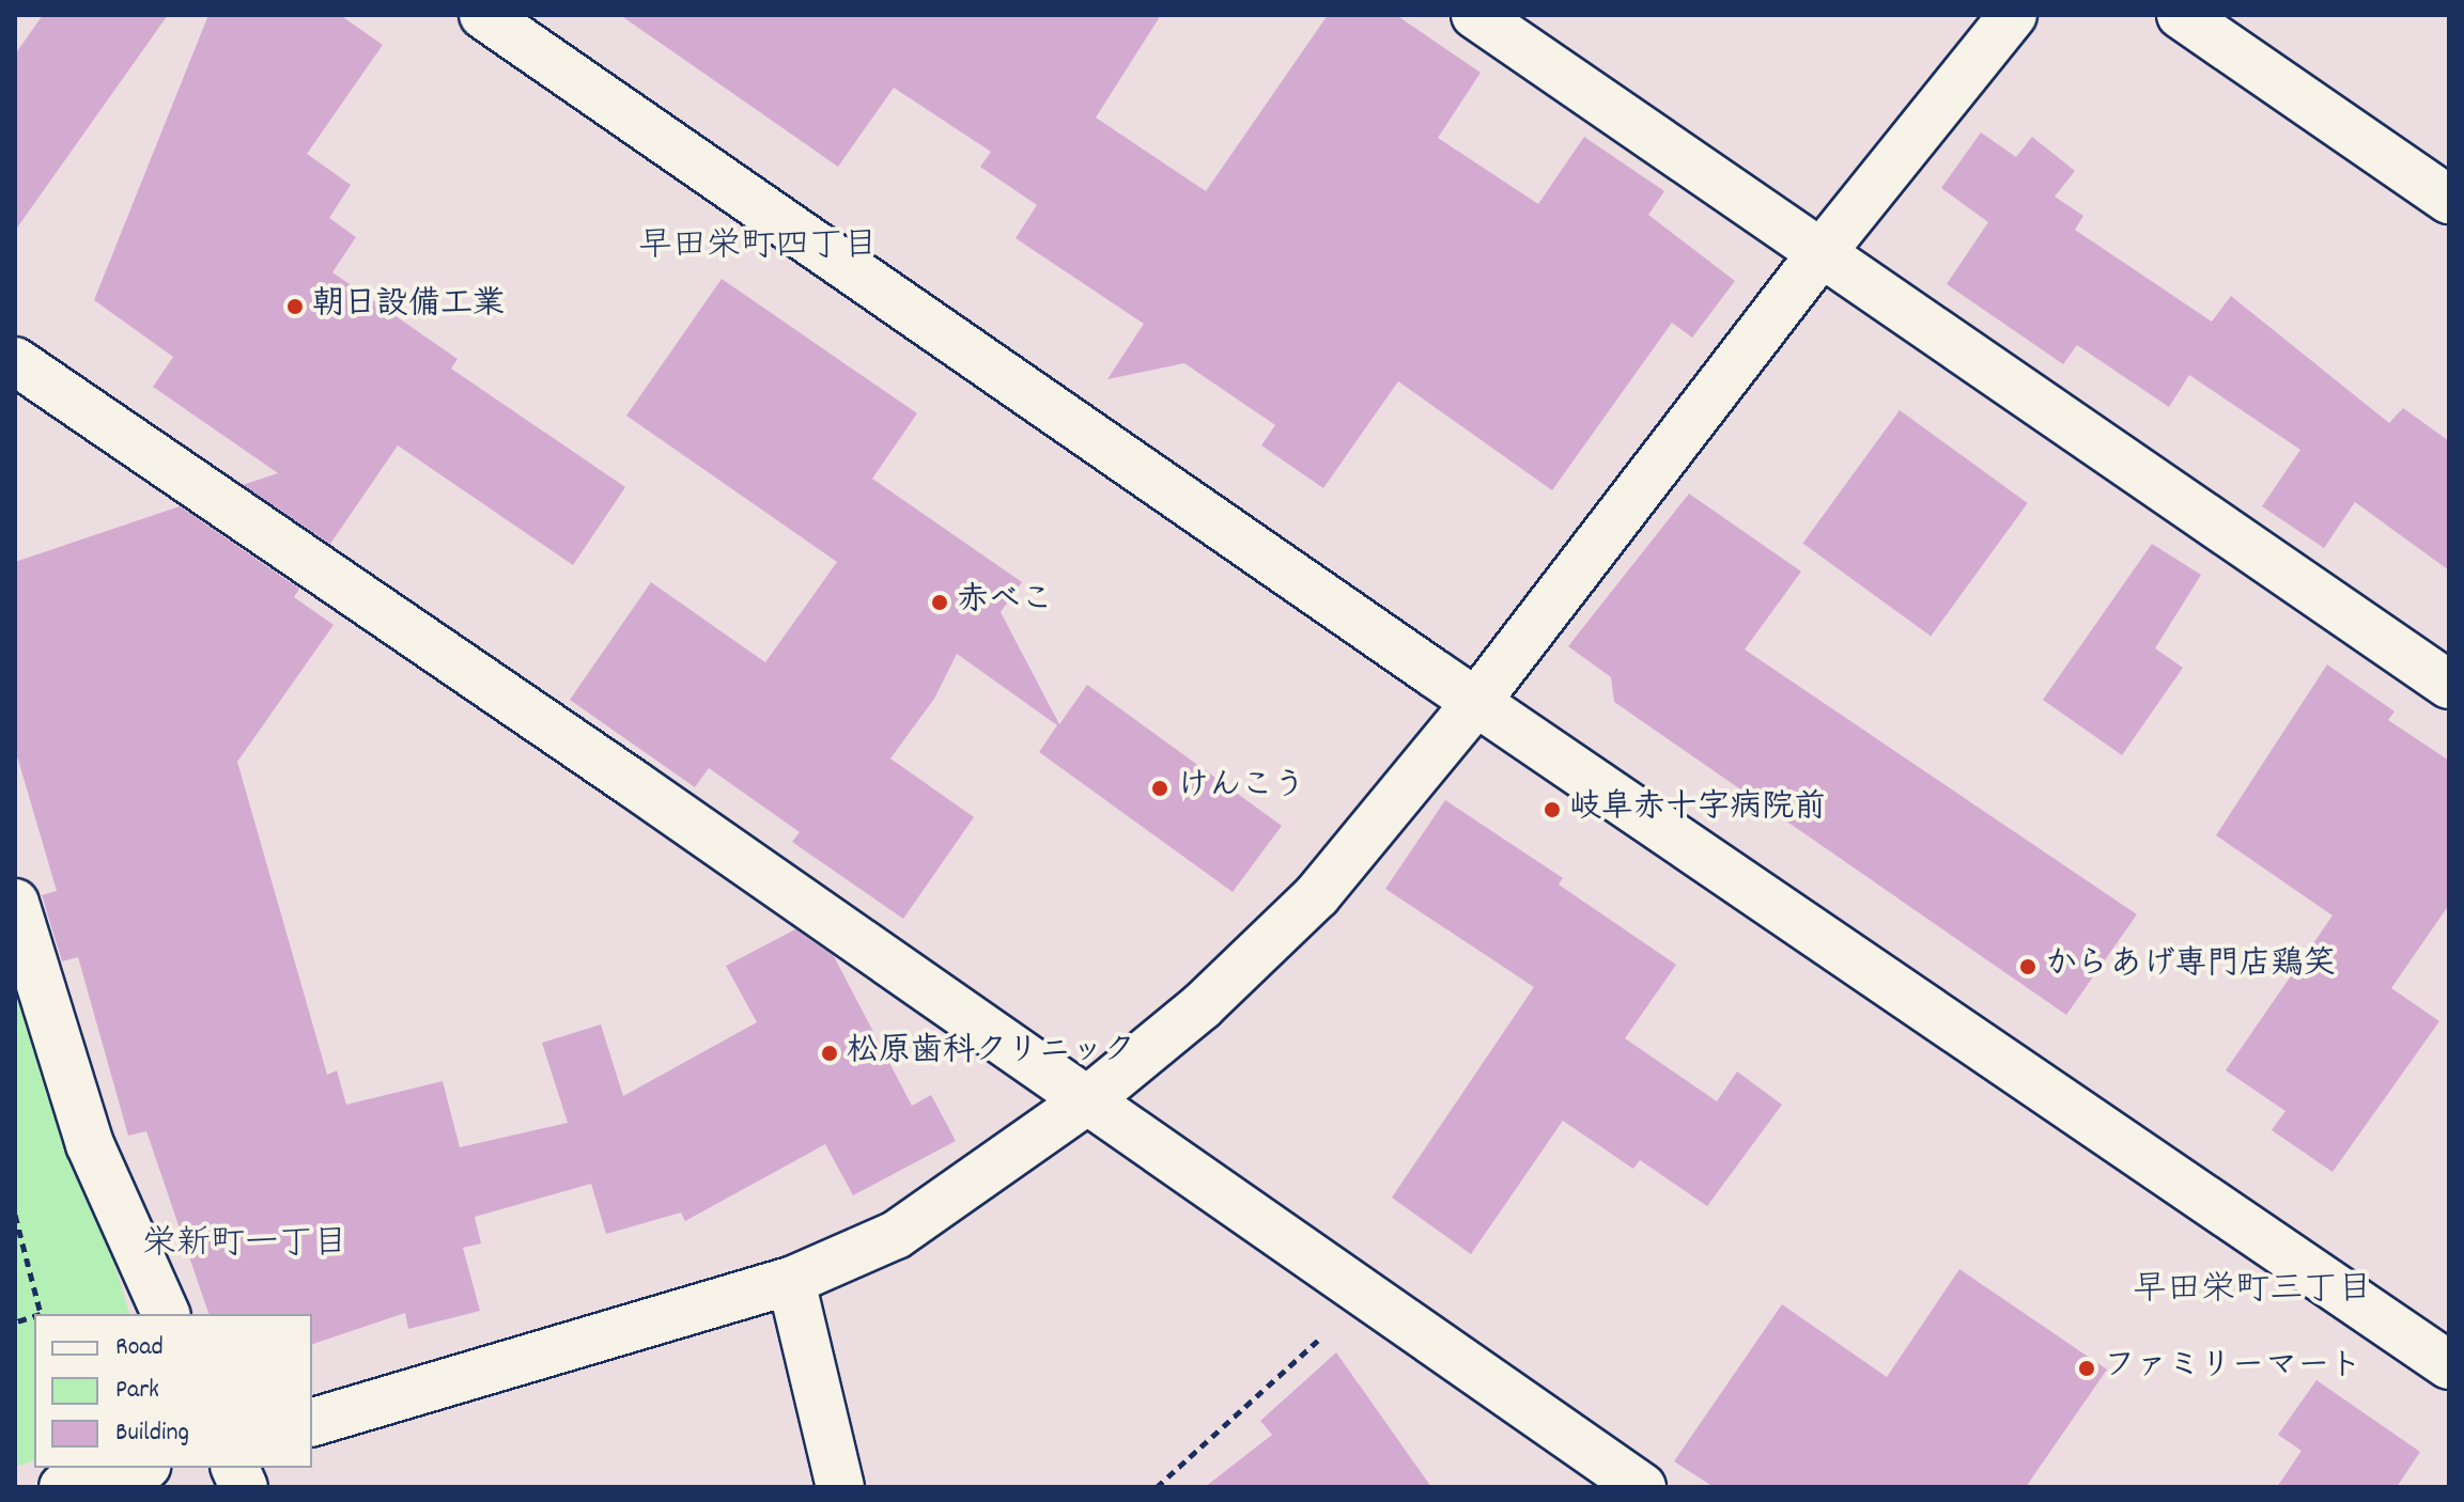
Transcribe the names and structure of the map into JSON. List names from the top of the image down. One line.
{"districts":["早田栄町四丁目","栄新町一丁目","早田栄町三丁目"],"places":["朝日設備工業","赤べこ","けんこう","岐阜赤十字病院前","からあげ専門店鶏笑","松原歯科クリニック","ファミリーマート"],"legend":["Road","Park","Building"]}
